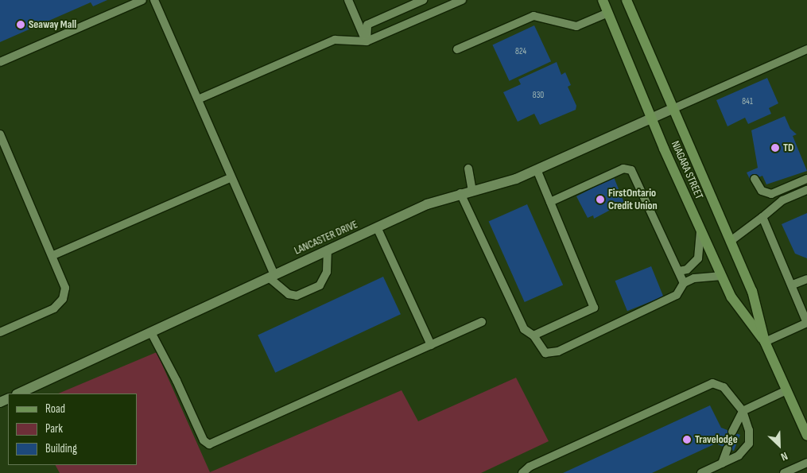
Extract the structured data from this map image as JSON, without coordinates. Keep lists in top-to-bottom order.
{
  "streets": {
    "main road": ["NIAGARA STREET"],
    "street": ["LANCASTER DRIVE"]
  },
  "crossings": [
    ["NIAGARA STREET", "LANCASTER DRIVE"]
  ],
  "places": [
    "Seaway Mall",
    "TD",
    "FirstOntario Credit Union",
    "Travelodge"
  ],
  "house_numbers": ["824", "830", "841"],
  "legend": ["Road", "Park", "Building"],
  "north": "bottom right"
}
